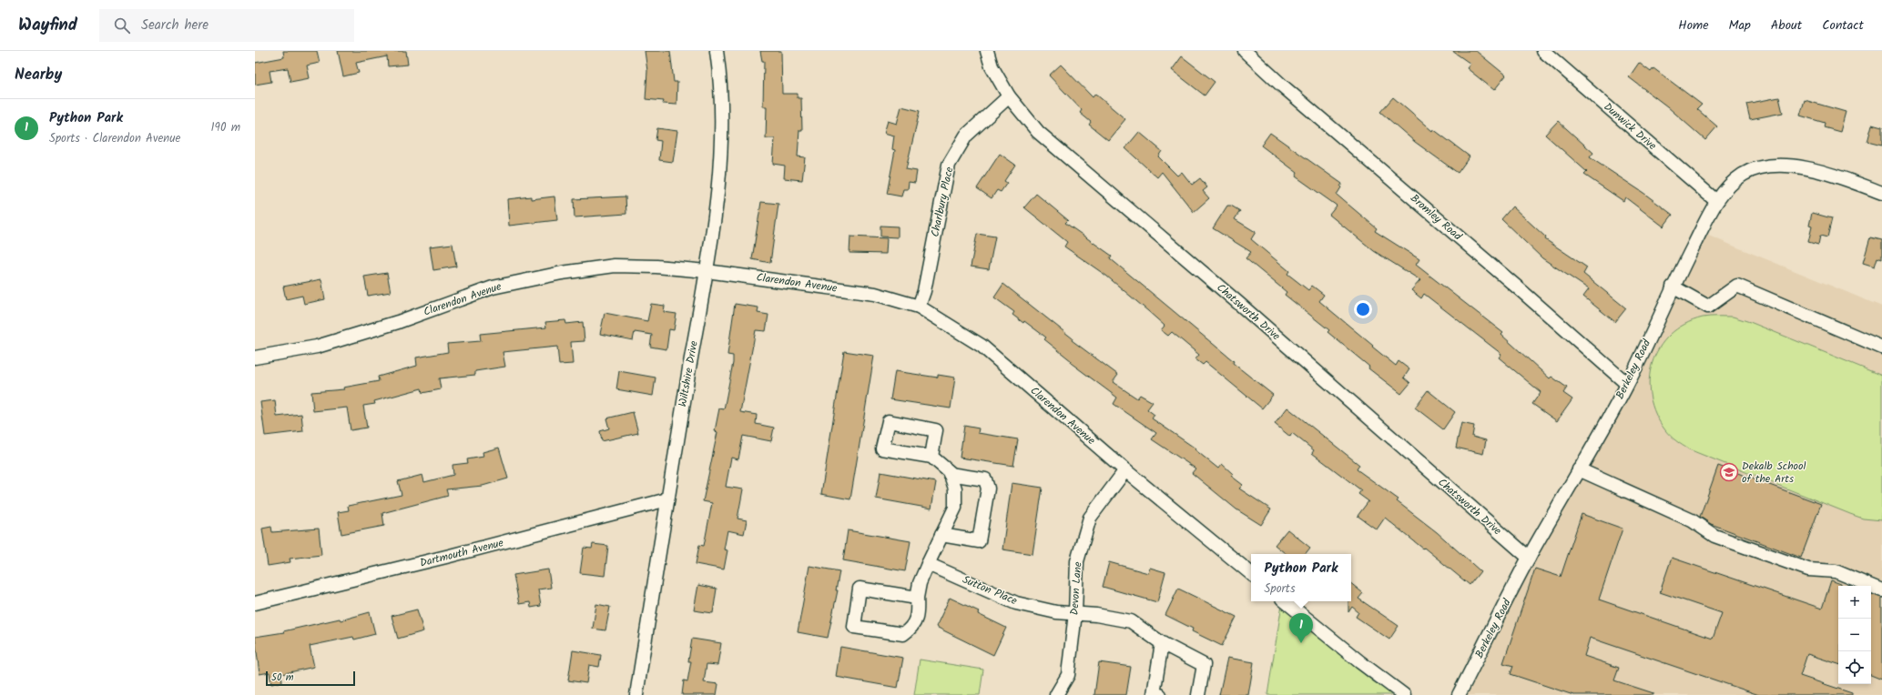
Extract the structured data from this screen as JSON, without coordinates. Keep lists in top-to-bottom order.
{
  "streets": {
    "street": [
      "Dunwick Drive",
      "Charlbury Place",
      "Bromley Road",
      "Clarendon Avenue",
      "Chatsworth Drive",
      "Berkeley Road",
      "Wiltshire Drive",
      "Dartmouth Avenue",
      "Devon Lane",
      "Sutton Place"
    ]
  },
  "crossings": [
    ["Dunwick Drive", "Berkeley Road"],
    ["Charlbury Place", "Clarendon Avenue"],
    ["Charlbury Place", "Chatsworth Drive"],
    ["Bromley Road", "Berkeley Road"],
    ["Clarendon Avenue", "Wiltshire Drive"],
    ["Clarendon Avenue", "Devon Lane"],
    ["Chatsworth Drive", "Berkeley Road"],
    ["Wiltshire Drive", "Dartmouth Avenue"],
    ["Devon Lane", "Sutton Place"]
  ],
  "places": {
    "school or university": ["Dekalb School of the Arts"]
  },
  "scale_bar": "50 m",
  "page": {
    "header": "Wayfind",
    "search": "Search here",
    "nav": [
      "Home",
      "Map",
      "About",
      "Contact"
    ],
    "heading": "Nearby",
    "list": [
      {
        "mark": "1",
        "name": "Python Park",
        "note": "Sports · Clarendon Avenue",
        "value": "190 m"
      }
    ],
    "popup": ["Python Park", "Sports"],
    "map_buttons": ["+", "−"],
    "pins": "1",
    "scale": "50 m"
  }
}
